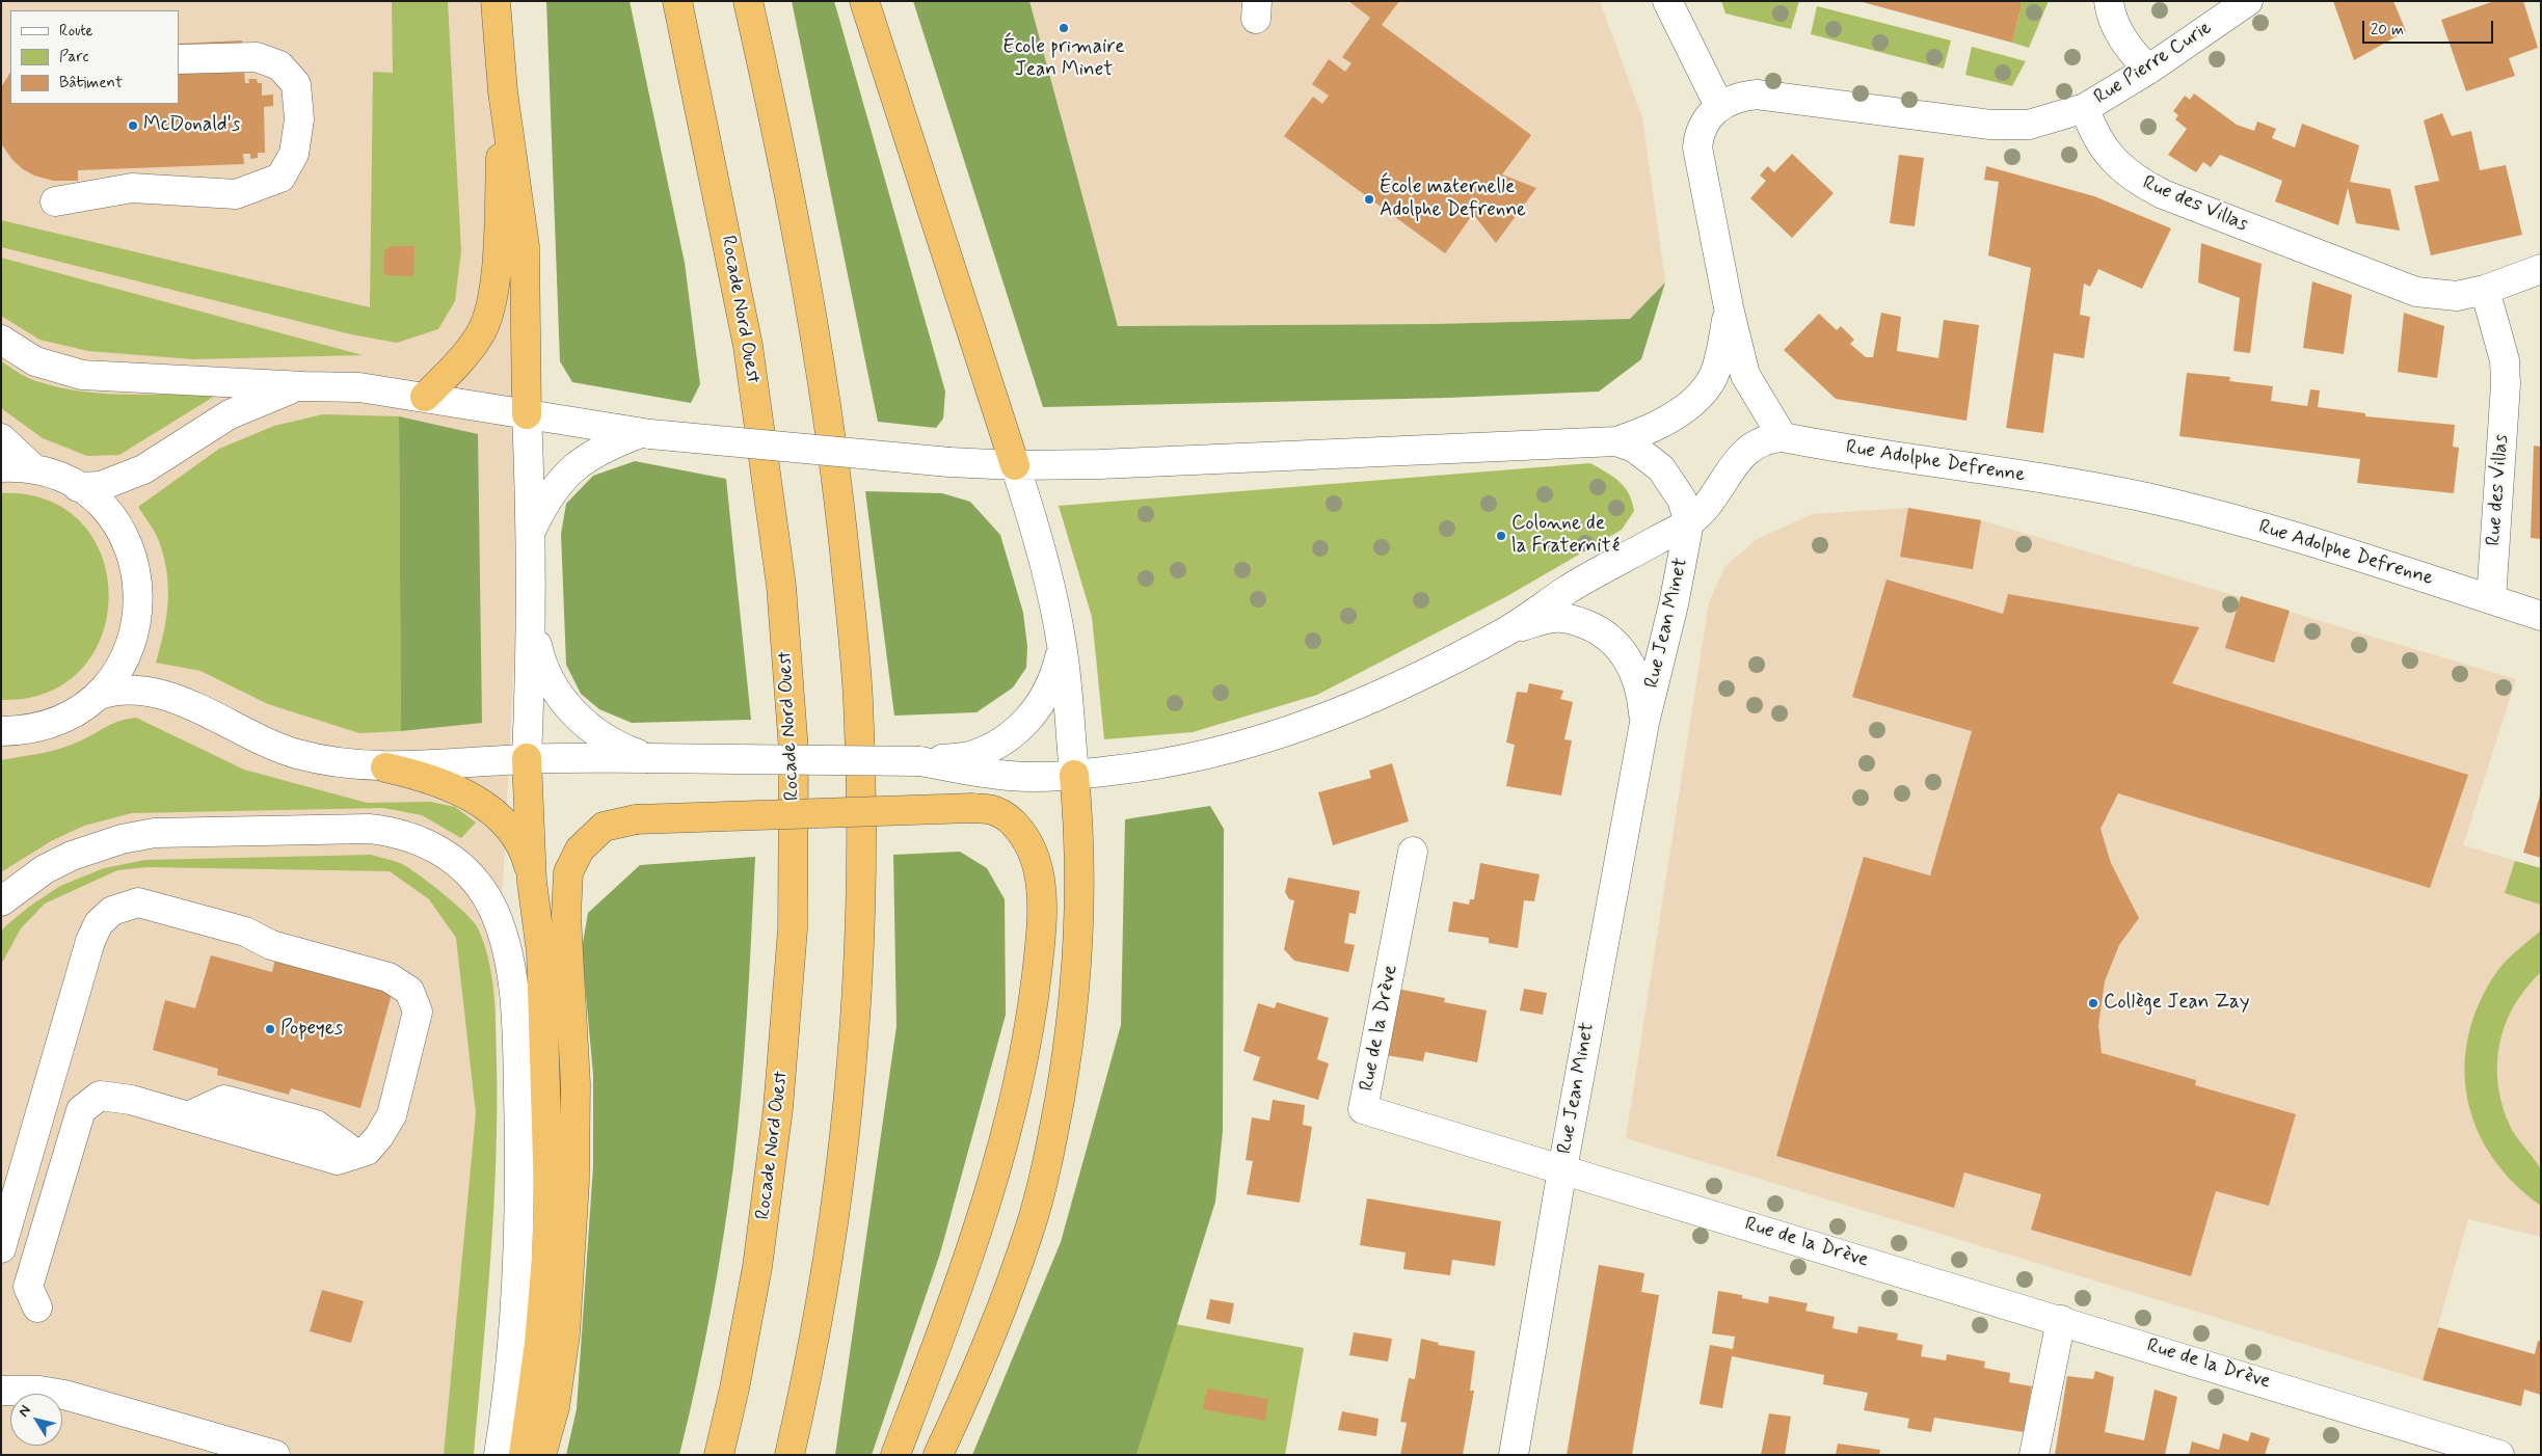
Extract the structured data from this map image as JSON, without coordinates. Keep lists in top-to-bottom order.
{
  "streets": {
    "highway": ["Rocade Nord Ouest"],
    "street": [
      "Rue Pierre Curie",
      "Rue des Villas",
      "Rue Adolphe Defrenne",
      "Rue Jean Minet",
      "Rue de la Drève"
    ]
  },
  "crossings": [
    ["Rue Pierre Curie", "Rue des Villas"],
    ["Rue des Villas", "Rue Adolphe Defrenne"],
    ["Rue Jean Minet", "Rue de la Drève"]
  ],
  "places": [
    "École primaire Jean Minet",
    "McDonald's",
    "École maternelle Adolphe Defrenne",
    "Colonne de la Fraternité",
    "Collège Jean Zay",
    "Popeyes"
  ],
  "legend": ["Route", "Parc", "Bâtiment"],
  "scale_bar": "20 m",
  "north": "top left"
}
